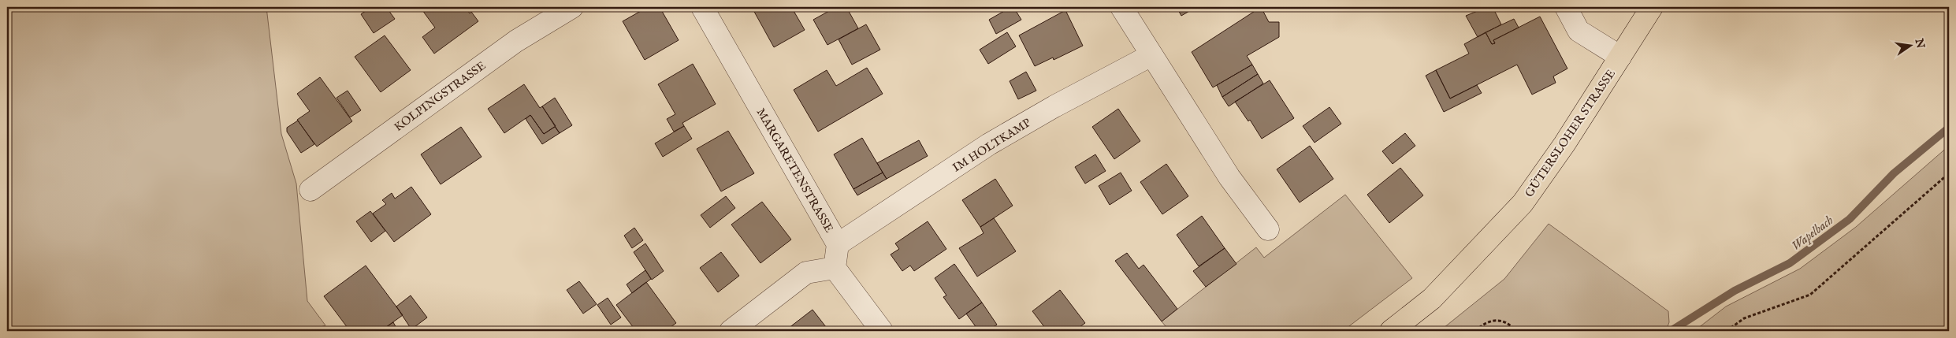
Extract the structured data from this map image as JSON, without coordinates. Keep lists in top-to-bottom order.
{
  "streets": {
    "main road": ["GÜTERSLOHER STRASSE"],
    "street": ["KOLPINGSTRASSE", "IM HOLTKAMP", "MARGARETENSTRASSE"]
  },
  "crossings": [
    ["IM HOLTKAMP", "MARGARETENSTRASSE"]
  ],
  "water": ["Wapelbach"],
  "north": "right"
}
